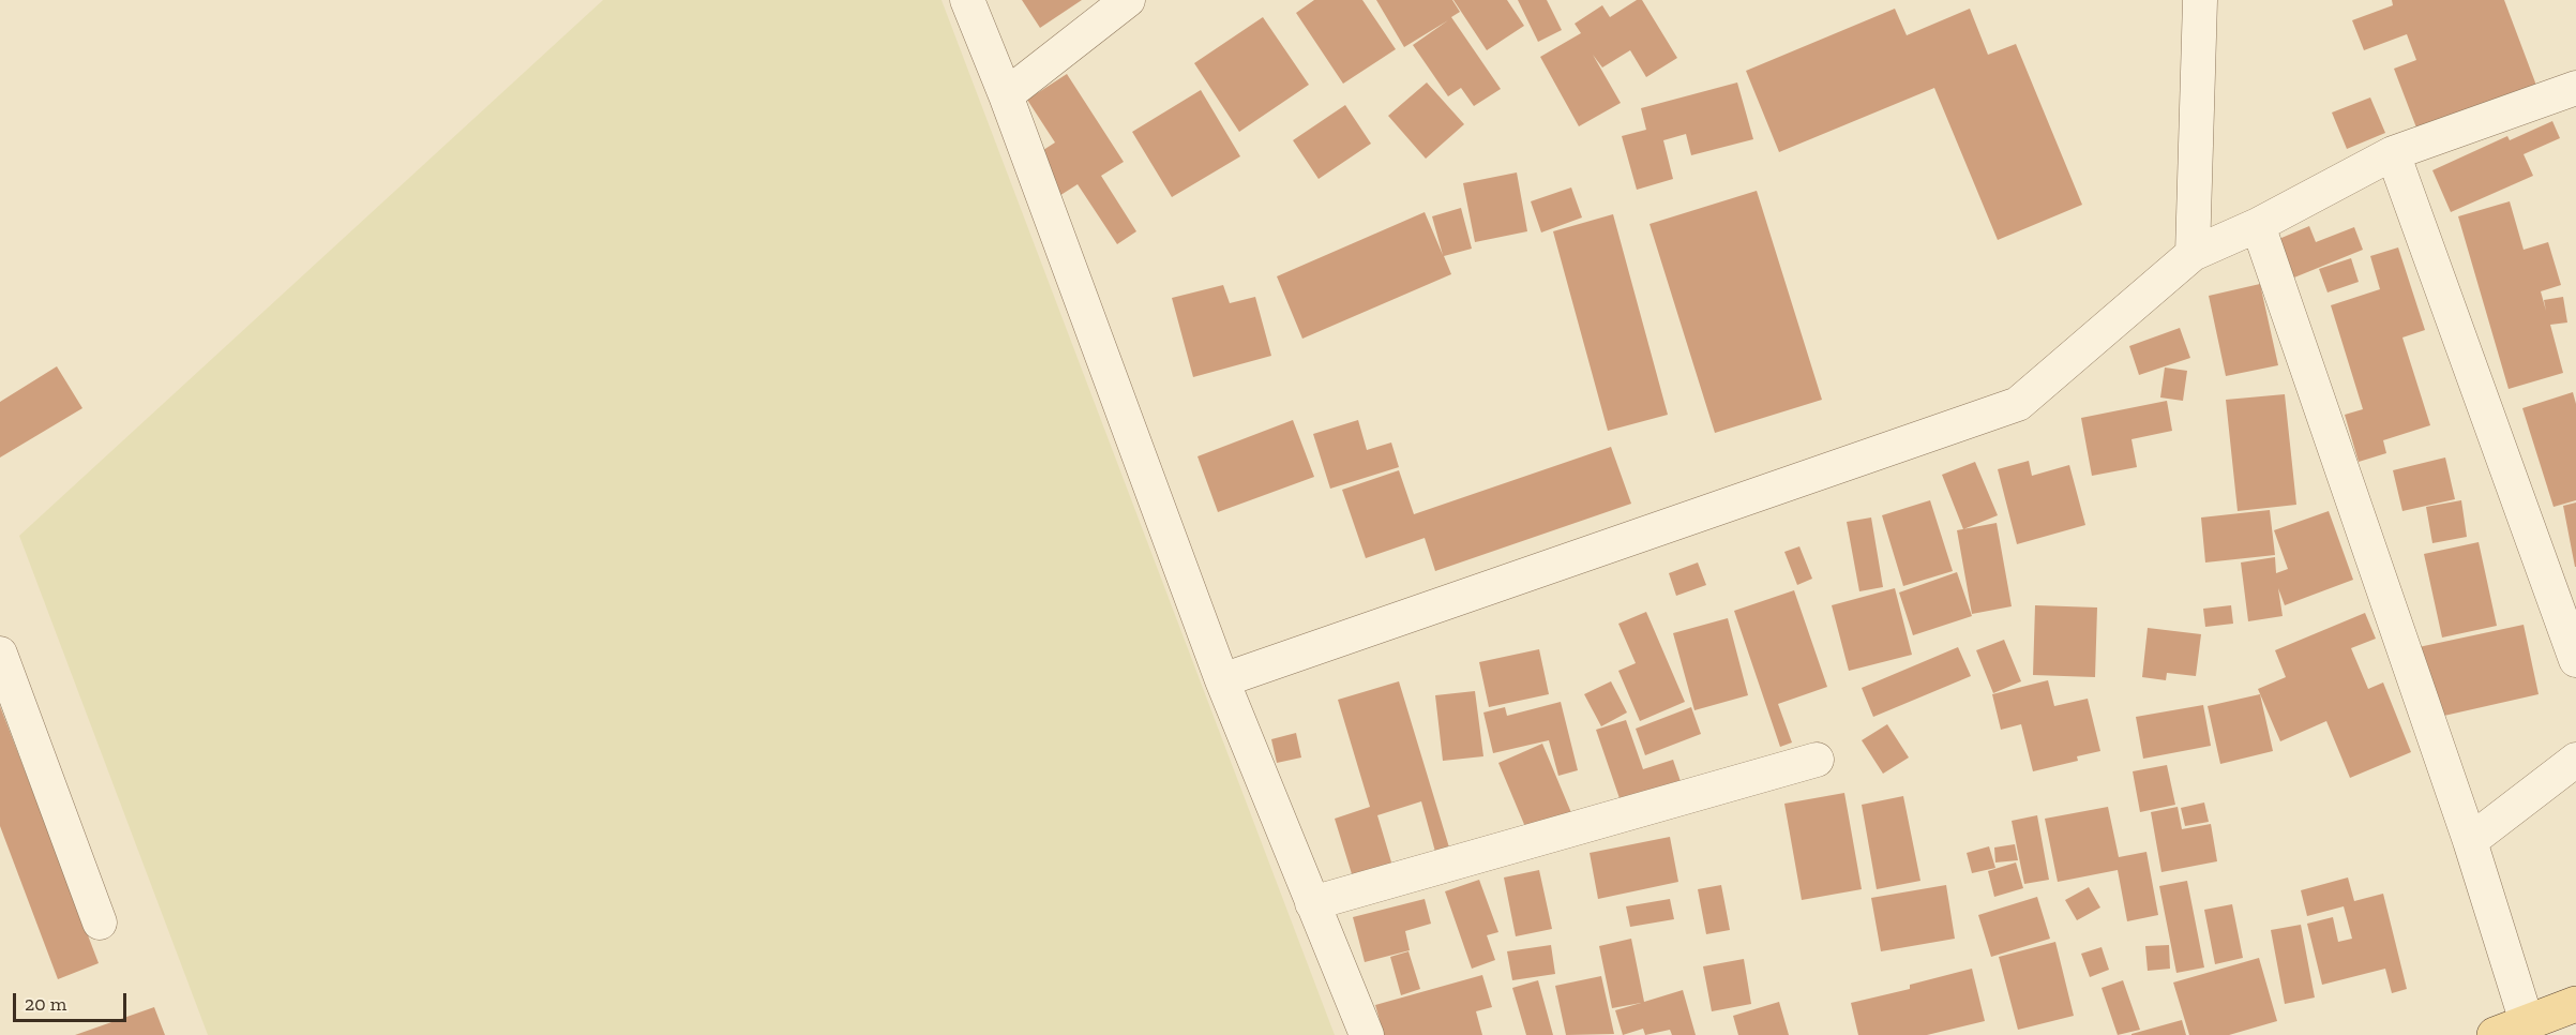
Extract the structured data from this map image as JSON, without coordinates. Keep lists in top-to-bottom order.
{
  "scale_bar": "20 m"
}
